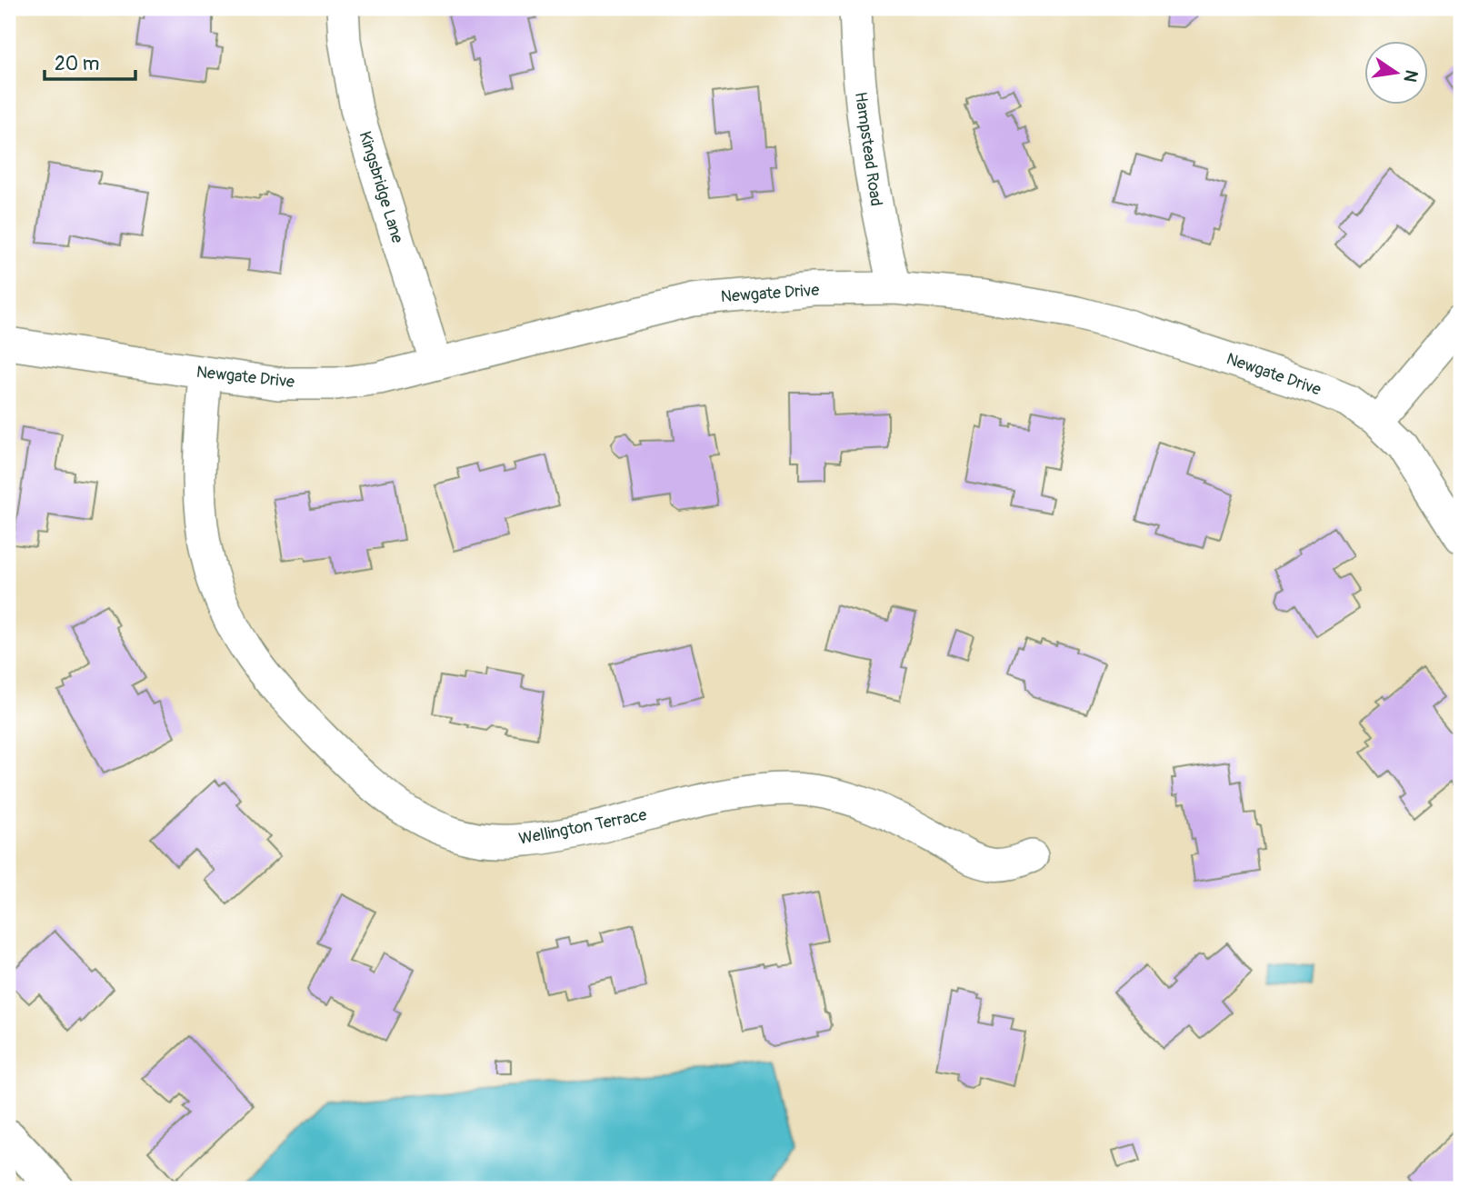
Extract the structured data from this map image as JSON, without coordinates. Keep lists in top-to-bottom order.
{
  "streets": {
    "street": [
      "Hampstead Road",
      "Kingsbridge Lane",
      "Newgate Drive",
      "Wellington Terrace"
    ]
  },
  "crossings": [
    ["Hampstead Road", "Newgate Drive"],
    ["Kingsbridge Lane", "Newgate Drive"],
    ["Newgate Drive", "Wellington Terrace"]
  ],
  "scale_bar": "20 m",
  "north": "right"
}
